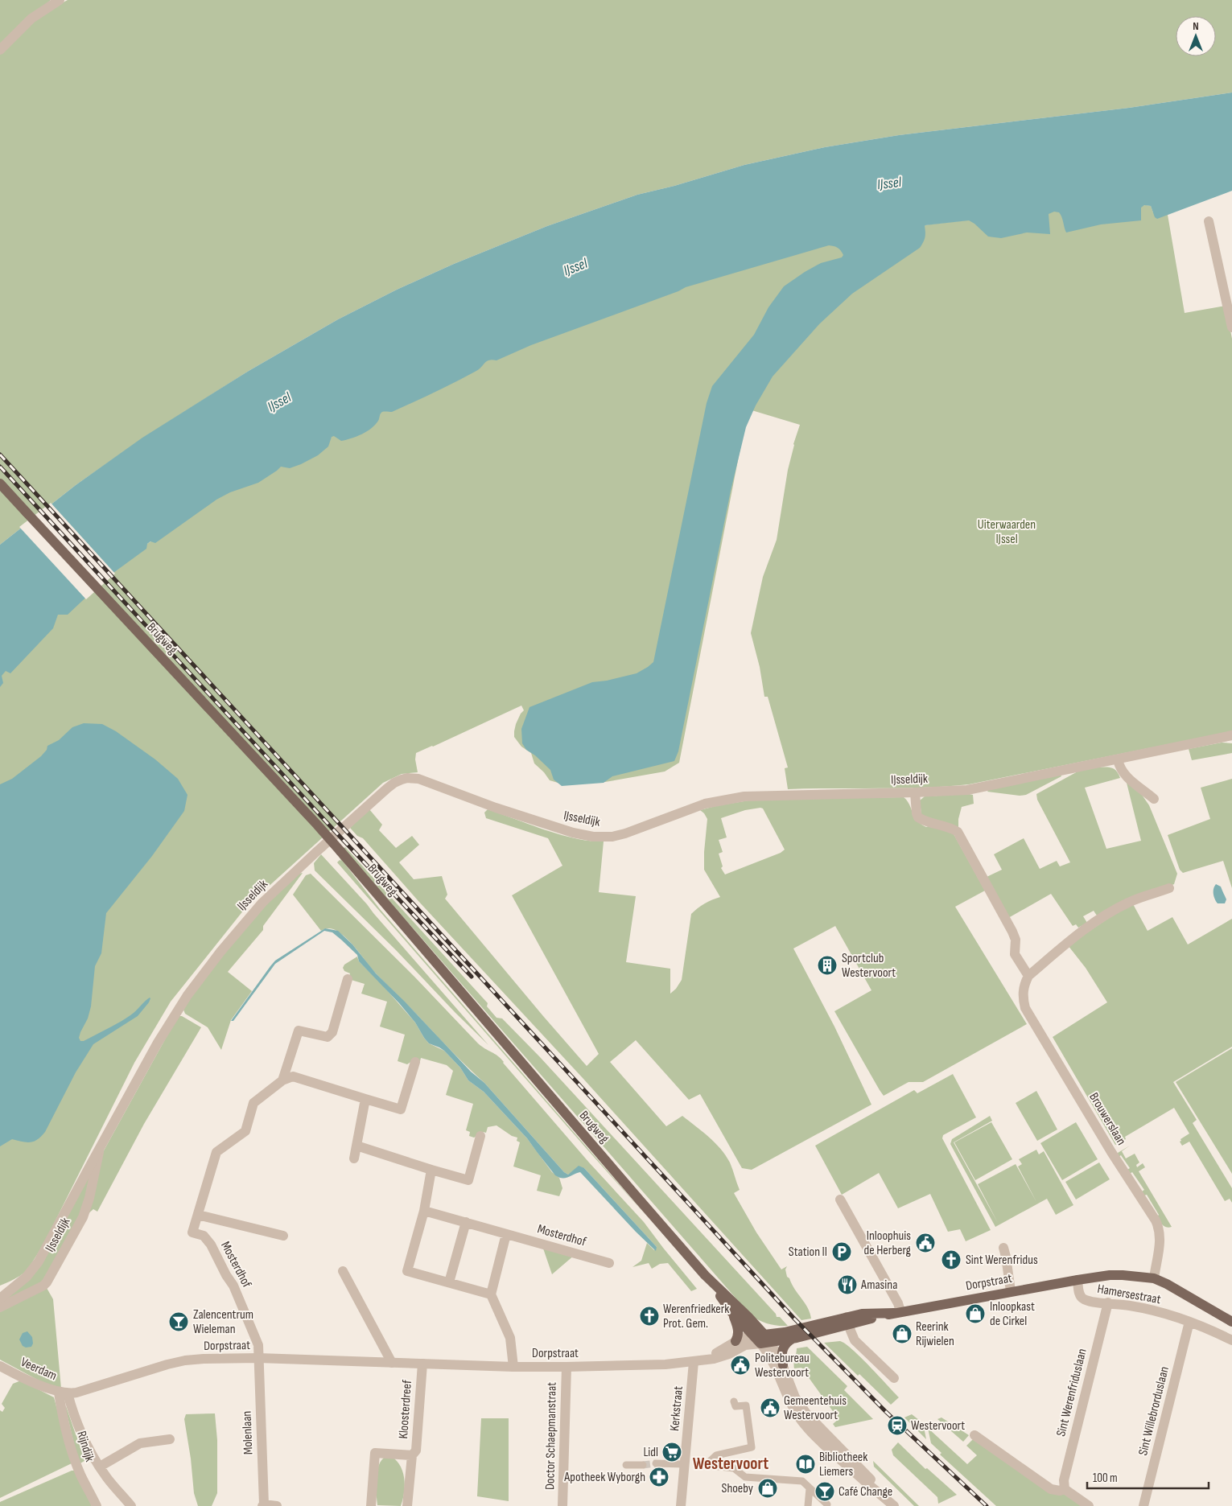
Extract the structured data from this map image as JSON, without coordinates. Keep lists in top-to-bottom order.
{
  "streets": {
    "main road": ["Brugweg", "Dorpstraat", "Hamersestraat"],
    "street": [
      "IJsseldijk",
      "Brouwerslaan",
      "Mosterdhof",
      "Veerdam",
      "Sint Werenfriduslaan",
      "Kerkstraat",
      "Kloosterdreef",
      "Sint Willebrorduslaan",
      "Molenlaan",
      "Doctor Schaepmanstraat",
      "Rijndijk"
    ]
  },
  "crossings": [
    ["Brugweg", "Dorpstraat"],
    ["Brouwerslaan", "Dorpstraat"],
    ["Brouwerslaan", "Hamersestraat"],
    ["Mosterdhof", "Dorpstraat"],
    ["Mosterdhof", "Molenlaan"],
    ["Dorpstraat", "Hamersestraat"],
    ["Dorpstraat", "Veerdam"],
    ["Dorpstraat", "Kerkstraat"],
    ["Dorpstraat", "Kloosterdreef"],
    ["Dorpstraat", "Molenlaan"],
    ["Dorpstraat", "Doctor Schaepmanstraat"],
    ["Dorpstraat", "Rijndijk"],
    ["Hamersestraat", "Sint Werenfriduslaan"],
    ["Hamersestraat", "Sint Willebrorduslaan"],
    ["Veerdam", "Rijndijk"]
  ],
  "districts": ["Westervoort"],
  "water": ["IJssel"],
  "parks": ["Uiterwaarden IJssel"],
  "places": {
    "building": ["Sportclub Westervoort"],
    "public building": ["Inloophuis de Herberg", "Politebureau Westervoort", "Gemeentehuis Westervoort"],
    "parking": ["Station II"],
    "church": ["Sint Werenfridus", "Werenfriedkerk Prot. Gem."],
    "restaurant": ["Amasina"],
    "shop": ["Inloopkast de Cirkel", "Reerink Rijwielen", "Shoeby"],
    "bar": ["Zalencentrum Wieleman", "Café Change"],
    "station": ["Westervoort"],
    "supermarket": ["Lidl"],
    "library": ["Bibliotheek Liemers"],
    "pharmacy": ["Apotheek Wyborgh"]
  },
  "scale_bar": "100 m",
  "north": "top"
}
